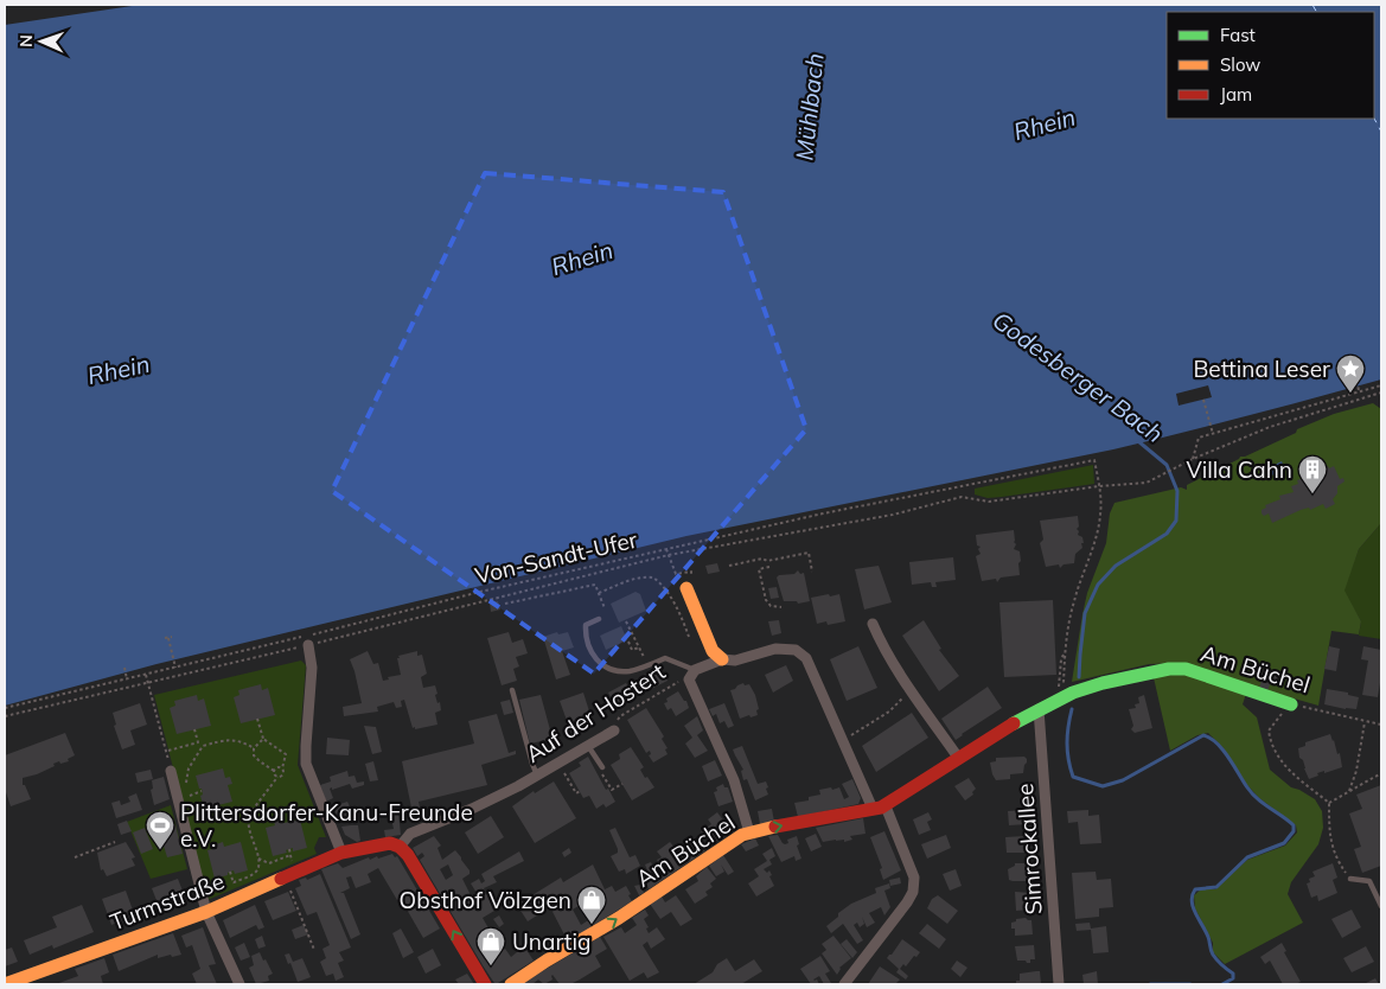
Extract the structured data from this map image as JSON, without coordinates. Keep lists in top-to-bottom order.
{
  "streets": {
    "street": [
      "Am Büchel",
      "Auf der Hostert",
      "Simrockallee",
      "Turmstraße"
    ],
    "path": ["Von-Sandt-Ufer"]
  },
  "crossings": [
    ["Am Büchel", "Simrockallee"],
    ["Auf der Hostert", "Turmstraße"]
  ],
  "one_way": ["Am Büchel"],
  "water": ["Mühlbach", "Rhein", "Godesberger Bach"],
  "places": {
    "place": ["Bettina Leser"],
    "building": ["Villa Cahn"],
    "sports": ["Plittersdorfer-Kanu-Freunde e.V."],
    "shop": ["Obsthof Völzgen", "Unartig"]
  },
  "legend": ["Fast", "Slow", "Jam"],
  "north": "left"
}
